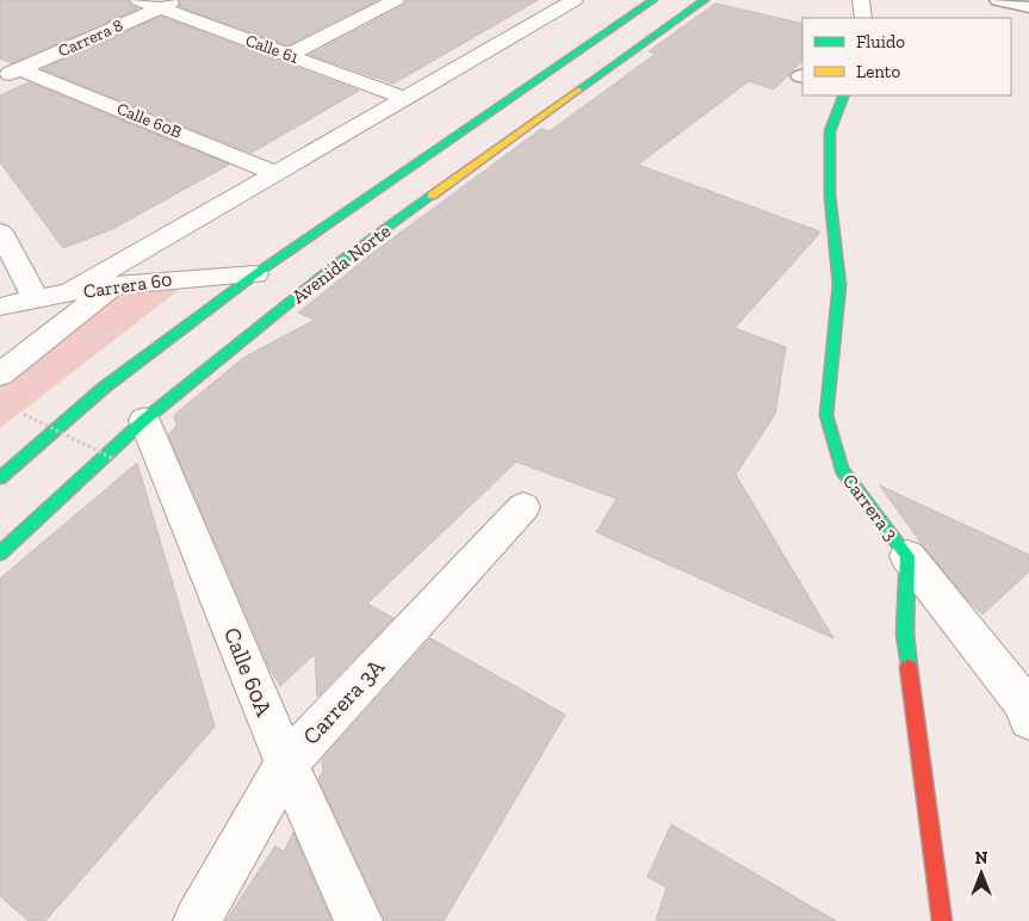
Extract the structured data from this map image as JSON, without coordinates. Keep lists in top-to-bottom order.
{
  "streets": {
    "main road": ["Avenida Norte", "Carrera 3"],
    "street": [
      "Carrera 8",
      "Calle 61",
      "Calle 60B",
      "Carrera 60",
      "Calle 60A",
      "Carrera 3A"
    ]
  },
  "crossings": [
    ["Carrera 8", "Calle 61"],
    ["Carrera 8", "Calle 60B"],
    ["Avenida Norte", "Carrera 60"],
    ["Avenida Norte", "Calle 60A"],
    ["Calle 60A", "Carrera 3A"]
  ],
  "legend": ["Fluido", "Lento"],
  "north": "top"
}
